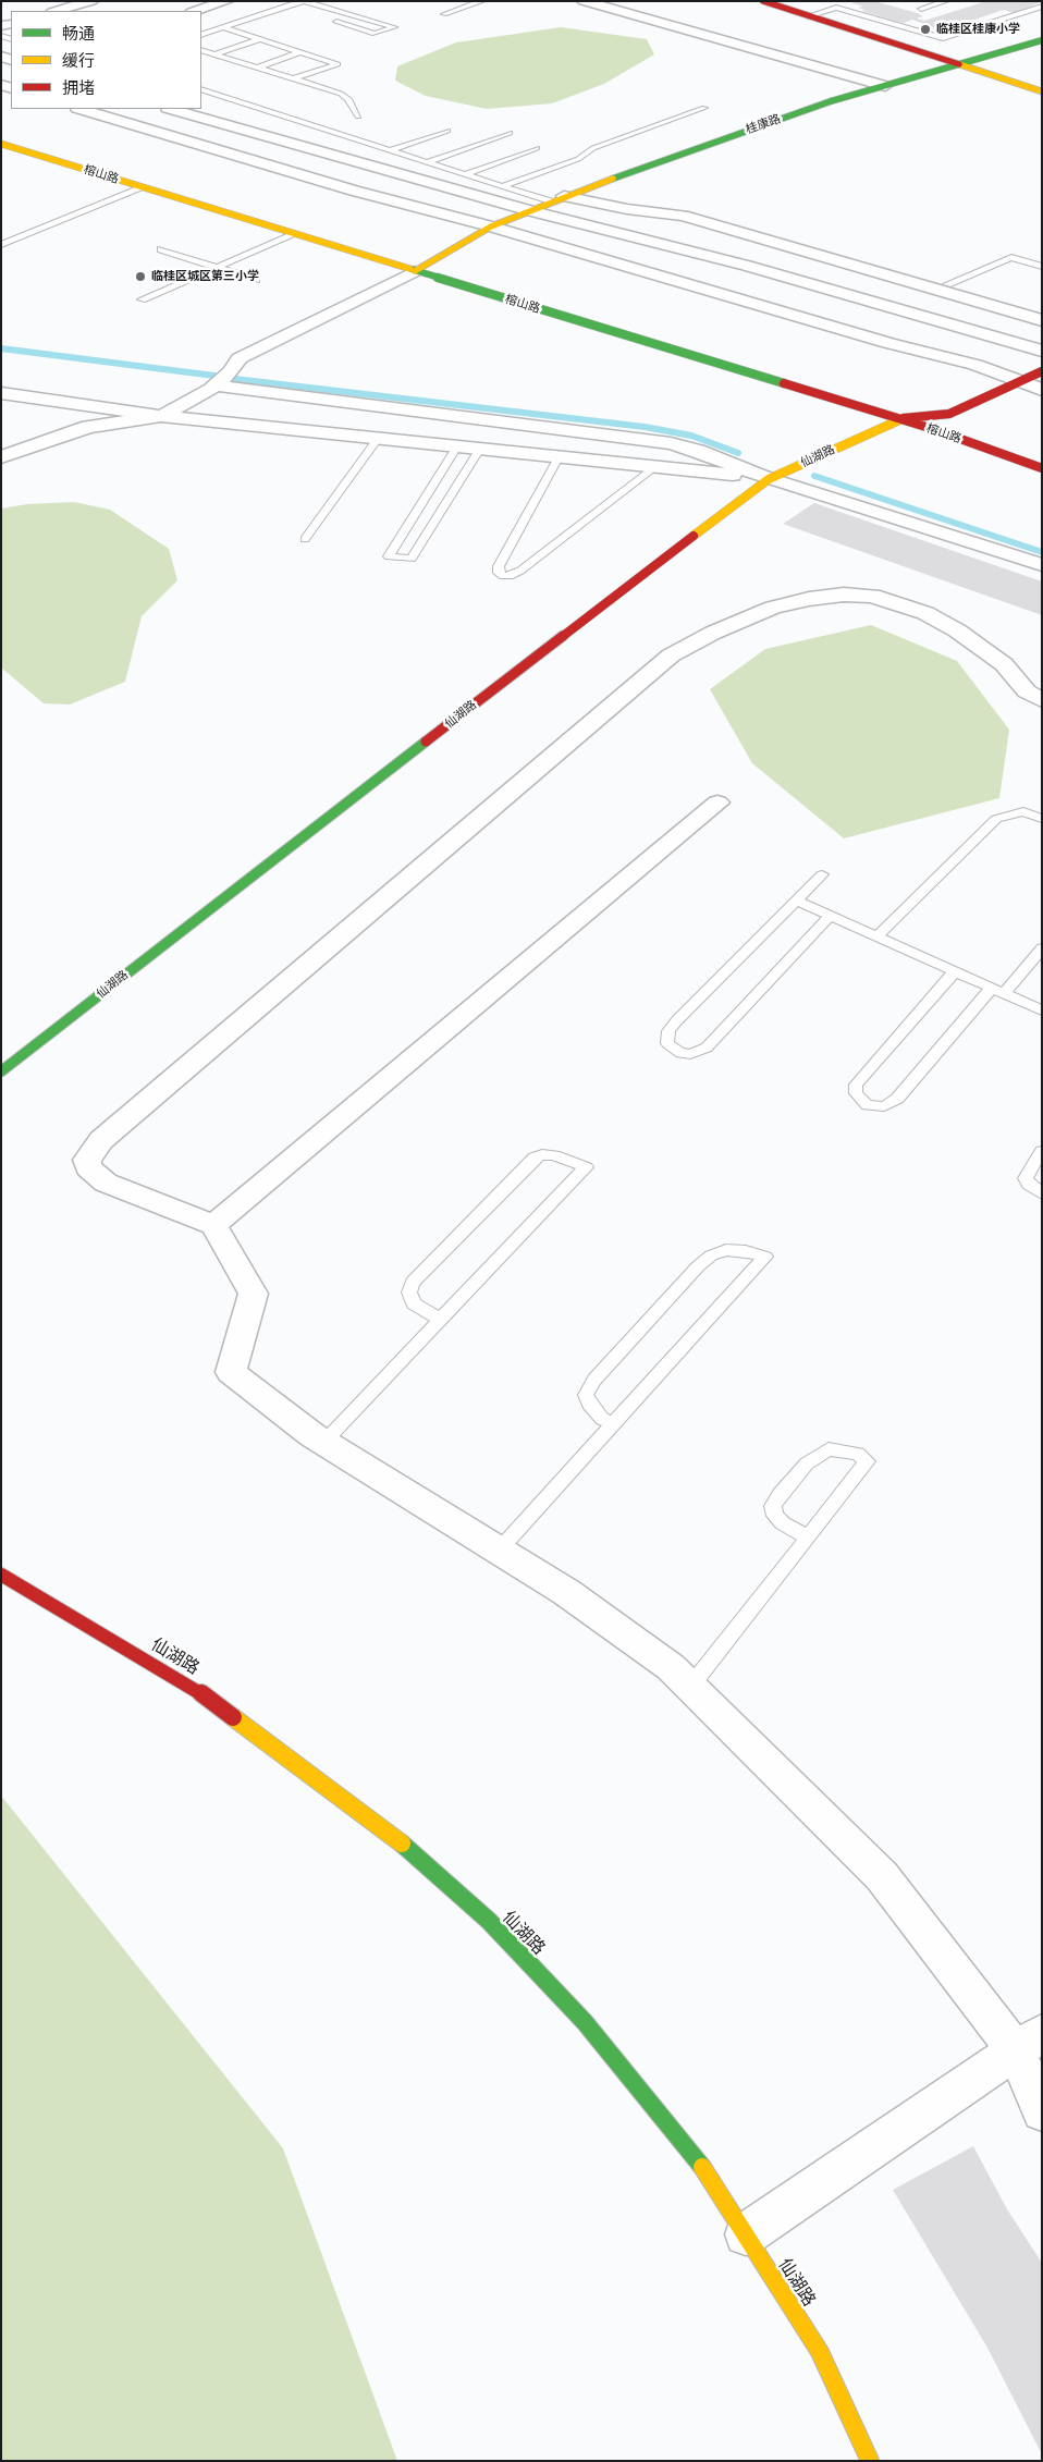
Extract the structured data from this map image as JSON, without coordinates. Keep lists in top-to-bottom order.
{
  "streets": {
    "street": ["桂康路", "榕山路", "仙湖路"]
  },
  "crossings": [
    ["桂康路", "榕山路"],
    ["榕山路", "仙湖路"]
  ],
  "places": ["临桂区桂康小学", "临桂区城区第三小学"],
  "legend": ["畅通", "缓行", "拥堵"]
}
